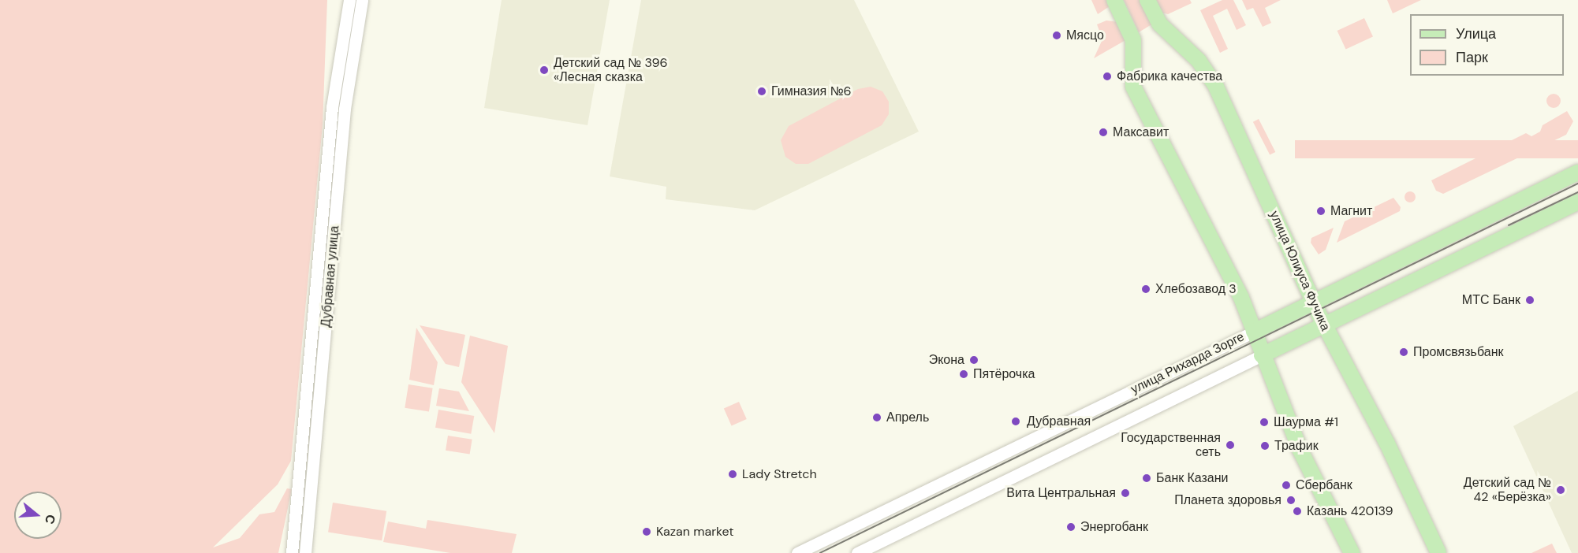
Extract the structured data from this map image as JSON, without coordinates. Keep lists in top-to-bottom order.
{
  "streets": {
    "main road": ["улица Юлиуса Фучика", "улица Рихарда Зорге"],
    "street": ["Дубравная улица"]
  },
  "crossings": [
    ["улица Юлиуса Фучика", "улица Рихарда Зорге"]
  ],
  "places": [
    "Мясцо",
    "Детский сад № 396 «Лесная сказка",
    "Фабрика качества",
    "Гимназия №6",
    "Максавит",
    "Магнит",
    "Хлебозавод 3",
    "МТС Банк",
    "Промсвязьбанк",
    "Экона",
    "Пятёрочка",
    "Апрель",
    "Дубравная",
    "Шаурма #1",
    "Государственная сеть",
    "Трафик",
    "Lady Stretch",
    "Банк Казани",
    "Сбербанк",
    "Детский сад № 42 «Берёзка»",
    "Вита Центральная",
    "Планета здоровья",
    "Казань 420139",
    "Энергобанк",
    "Kazan market"
  ],
  "legend": ["Улица", "Парк"],
  "north": "right"
}
